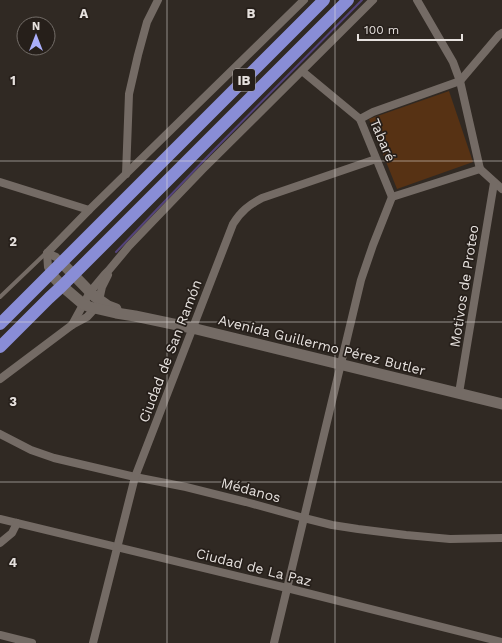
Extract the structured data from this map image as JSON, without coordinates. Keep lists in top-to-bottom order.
{
  "streets": {
    "highway": ["IB"],
    "street": [
      "Tabaré",
      "Motivos de Proteo",
      "Avenida Guillermo Pérez Butler",
      "Ciudad de San Ramón",
      "Médanos",
      "Ciudad de La Paz"
    ]
  },
  "crossings": [
    ["IB", "Avenida Guillermo Pérez Butler"],
    ["Tabaré", "Ciudad de San Ramón"],
    ["Motivos de Proteo", "Avenida Guillermo Pérez Butler"],
    ["Avenida Guillermo Pérez Butler", "Ciudad de San Ramón"],
    ["Ciudad de San Ramón", "Médanos"],
    ["Ciudad de San Ramón", "Ciudad de La Paz"]
  ],
  "scale_bar": "100 m",
  "north": "top",
  "grid": {
    "columns": ["A", "B"],
    "rows": [
      "1",
      "2",
      "3",
      "4"
    ]
  }
}
